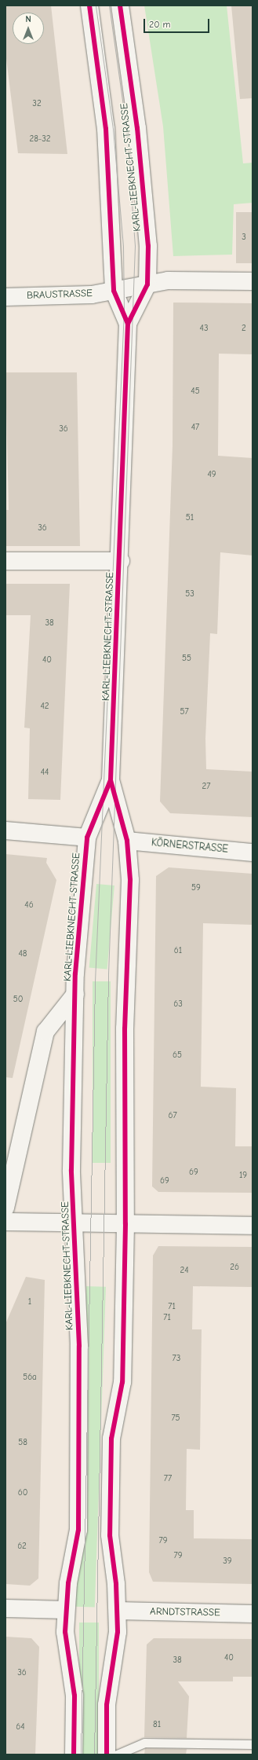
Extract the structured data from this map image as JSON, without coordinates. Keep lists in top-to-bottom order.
{
  "streets": {
    "main road": [
      "KARL-LIEBKNECHT-STRASSE",
      "BRAUSTRASSE",
      "KÖRNERSTRASSE",
      "ARNDTSTRASSE"
    ]
  },
  "crossings": [
    ["KARL-LIEBKNECHT-STRASSE", "BRAUSTRASSE"],
    ["KARL-LIEBKNECHT-STRASSE", "KÖRNERSTRASSE"],
    ["KARL-LIEBKNECHT-STRASSE", "ARNDTSTRASSE"]
  ],
  "house_numbers": [
    "32",
    "28-32",
    "3",
    "43",
    "2",
    "45",
    "47",
    "36",
    "49",
    "51",
    "36",
    "53",
    "38",
    "55",
    "40",
    "42",
    "57",
    "44",
    "27",
    "59",
    "46",
    "61",
    "48",
    "50",
    "63",
    "65",
    "67",
    "69",
    "19",
    "69",
    "26",
    "24",
    "1",
    "71",
    "71",
    "73",
    "56a",
    "75",
    "58",
    "77",
    "60",
    "79",
    "62",
    "79",
    "39",
    "40",
    "38",
    "36",
    "81",
    "64"
  ],
  "scale_bar": "20 m",
  "north": "top"
}
